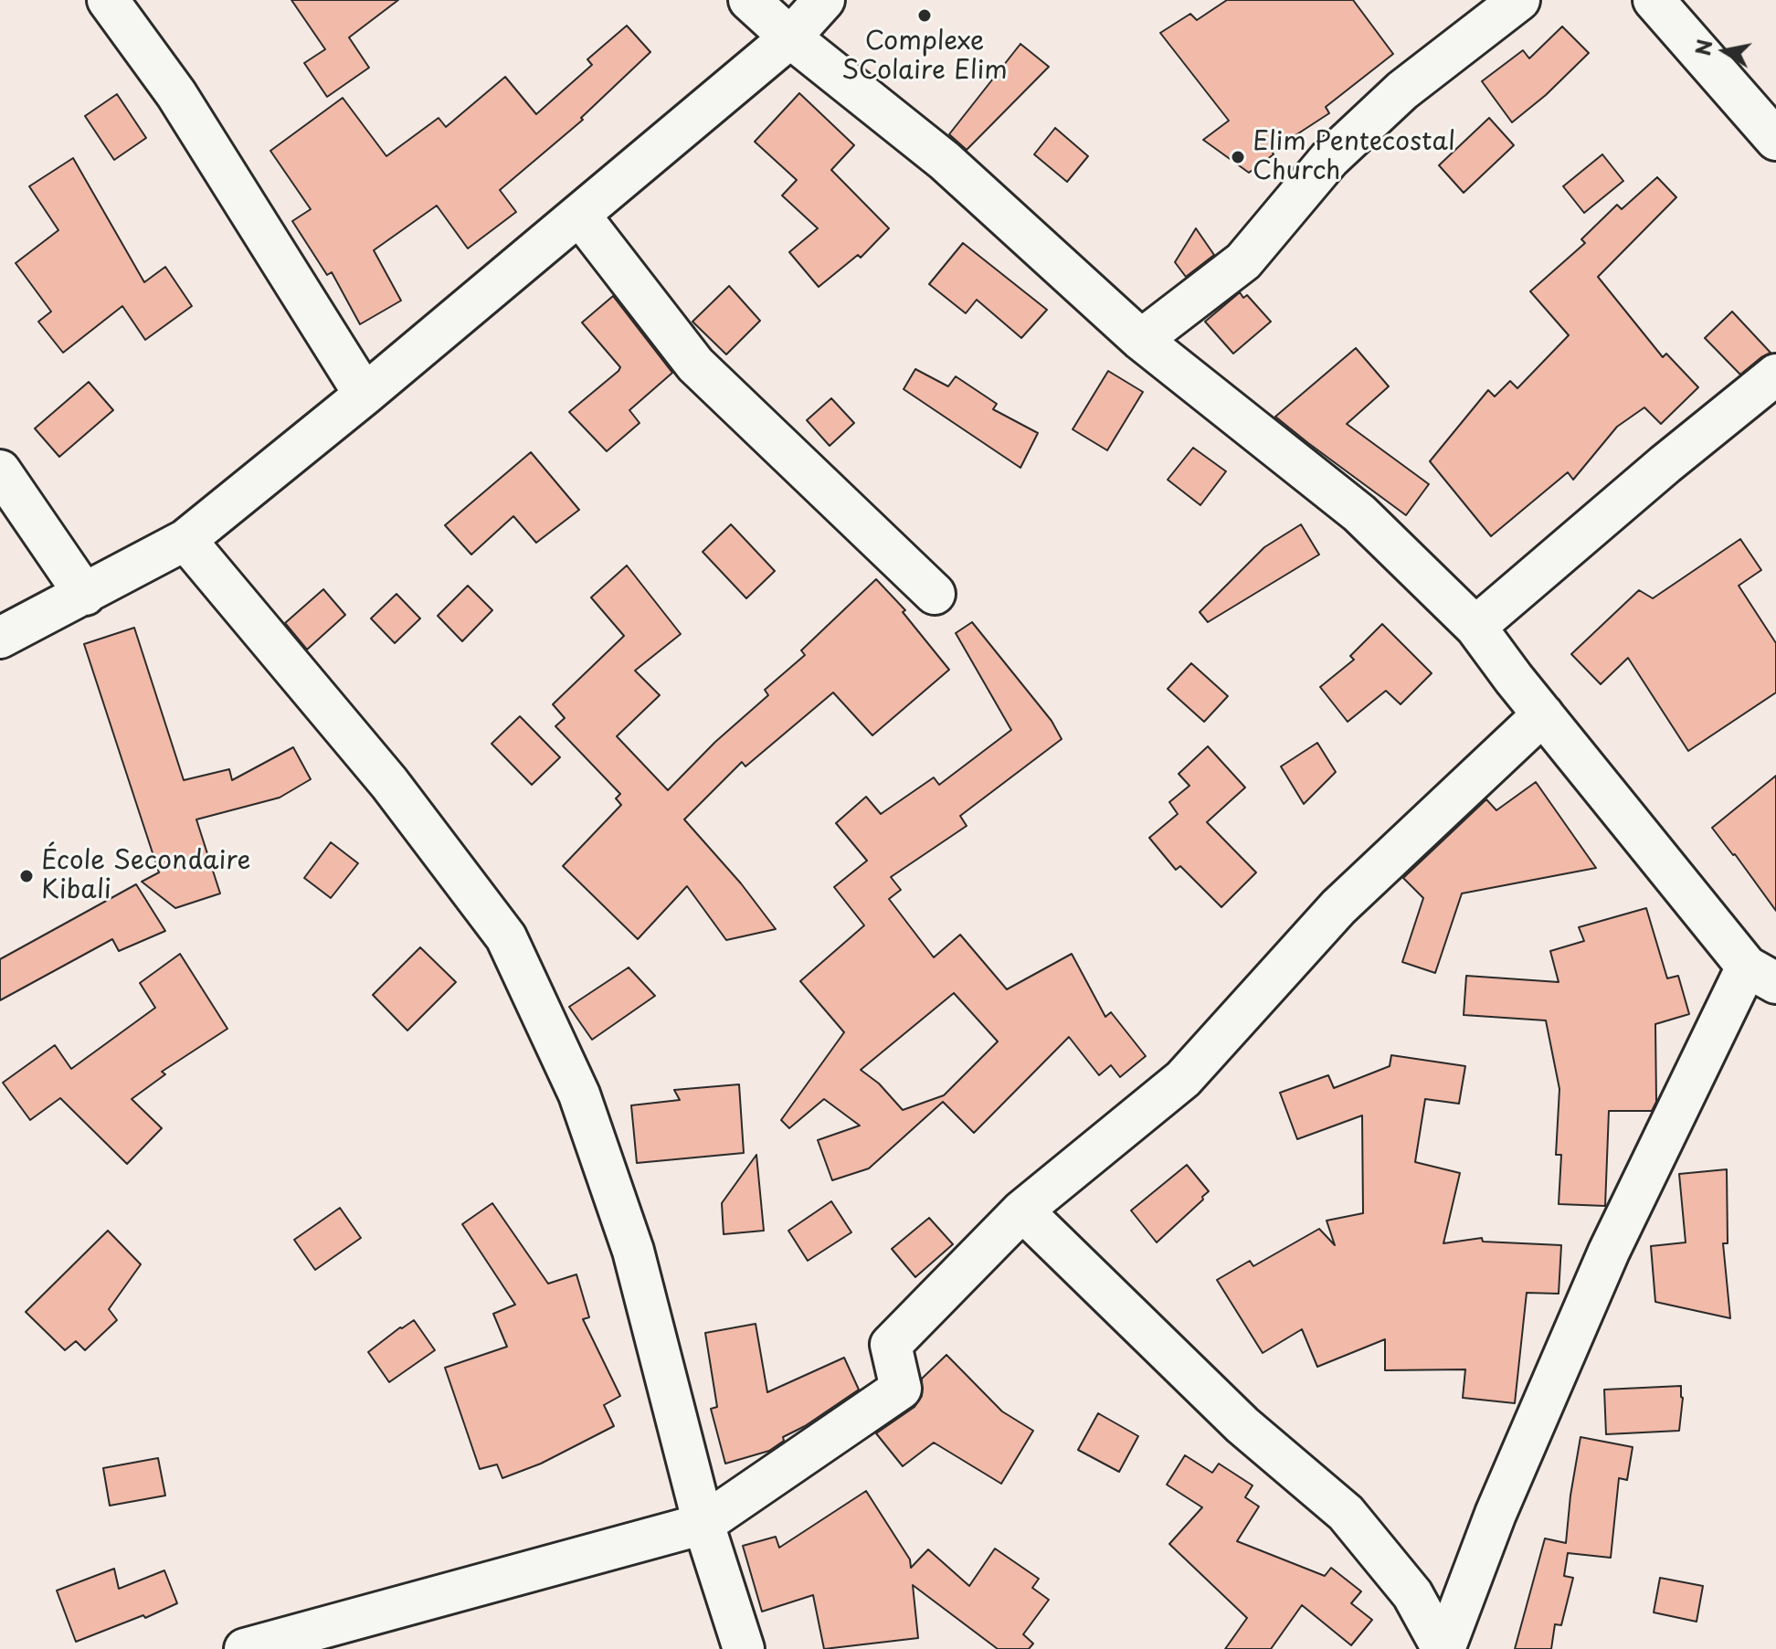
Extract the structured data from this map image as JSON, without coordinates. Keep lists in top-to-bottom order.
{
  "places": ["Complexe SColaire Elim", "Elim Pentecostal Church", "École Secondaire Kibali"],
  "north": "left"
}
